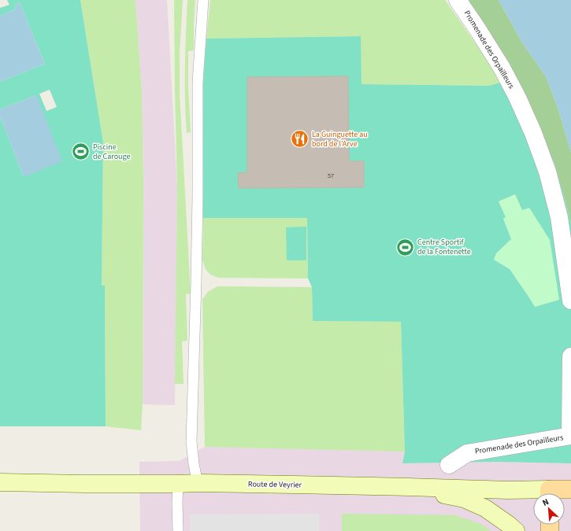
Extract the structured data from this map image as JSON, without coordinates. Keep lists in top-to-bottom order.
{
  "streets": {
    "main road": ["Route de Veyrier"],
    "street": ["Promenade des Orpailleurs"]
  },
  "places": {
    "restaurant": ["La Guinguette au bord de l'Arve"],
    "sports": ["Piscine de Carouge", "Centre Sportif de la Fontenette"]
  },
  "house_numbers": ["57"],
  "north": "top left"
}
